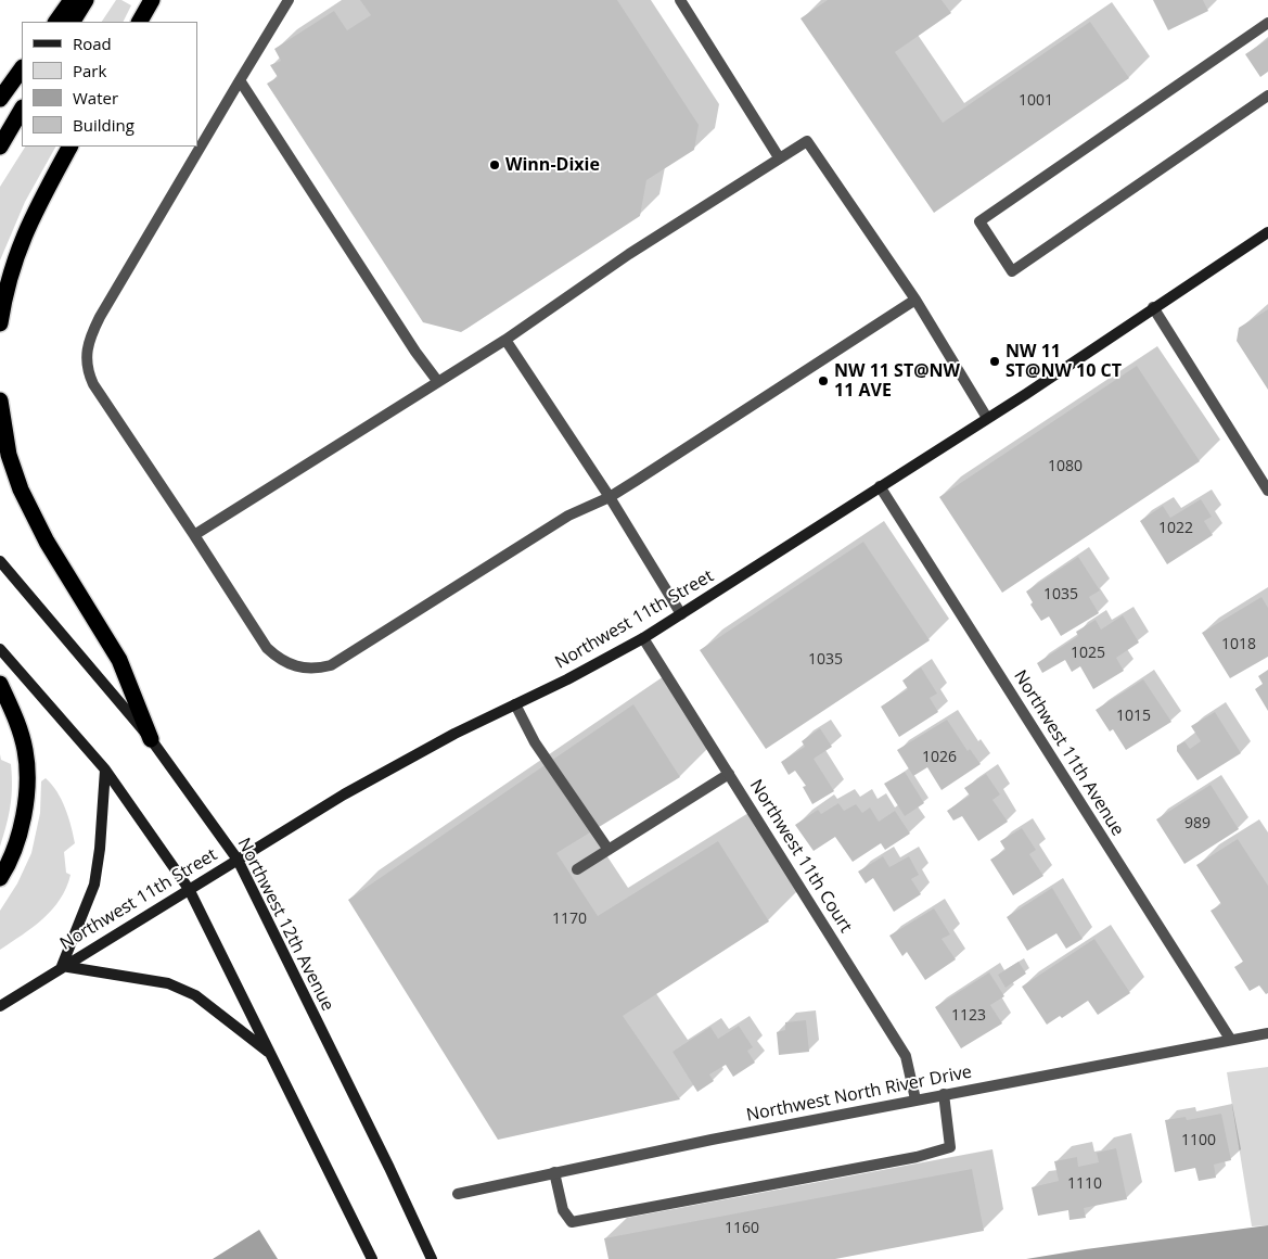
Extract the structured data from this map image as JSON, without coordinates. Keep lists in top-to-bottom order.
{
  "streets": {
    "main road": ["Northwest 11th Street", "Northwest 12th Avenue"],
    "street": ["Northwest 11th Avenue", "Northwest 11th Court", "Northwest North River Drive"]
  },
  "crossings": [
    ["Northwest 11th Street", "Northwest 11th Avenue"],
    ["Northwest 11th Street", "Northwest 11th Court"],
    ["Northwest 11th Street", "Northwest 12th Avenue"],
    ["Northwest 11th Avenue", "Northwest North River Drive"],
    ["Northwest 11th Court", "Northwest North River Drive"]
  ],
  "places": ["Winn-Dixie", "NW 11 ST@NW 10 CT", "NW 11 ST@NW 11 AVE"],
  "house_numbers": [
    "1001",
    "1080",
    "1022",
    "1035",
    "1018",
    "1025",
    "1035",
    "1015",
    "1026",
    "989",
    "1170",
    "1123",
    "1100",
    "1110",
    "1160"
  ],
  "legend": [
    "Road",
    "Park",
    "Water",
    "Building"
  ]
}
